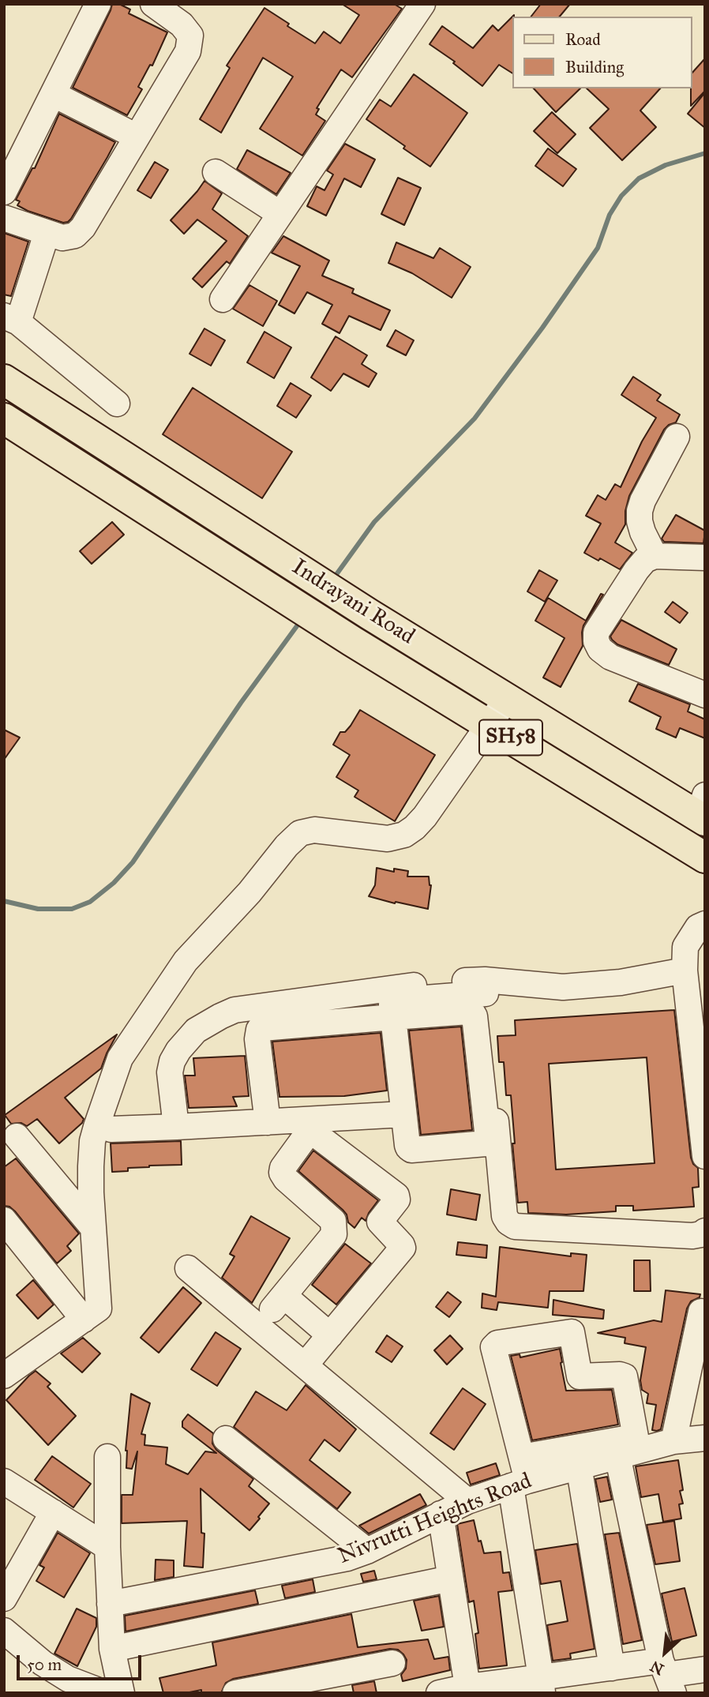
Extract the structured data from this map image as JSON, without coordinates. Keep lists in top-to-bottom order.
{
  "streets": {
    "main road": ["Indrayani Road", "SH58"],
    "street": ["Nivrutti Heights Road"]
  },
  "legend": ["Road", "Building"],
  "scale_bar": "50 m",
  "north": "bottom left"
}
